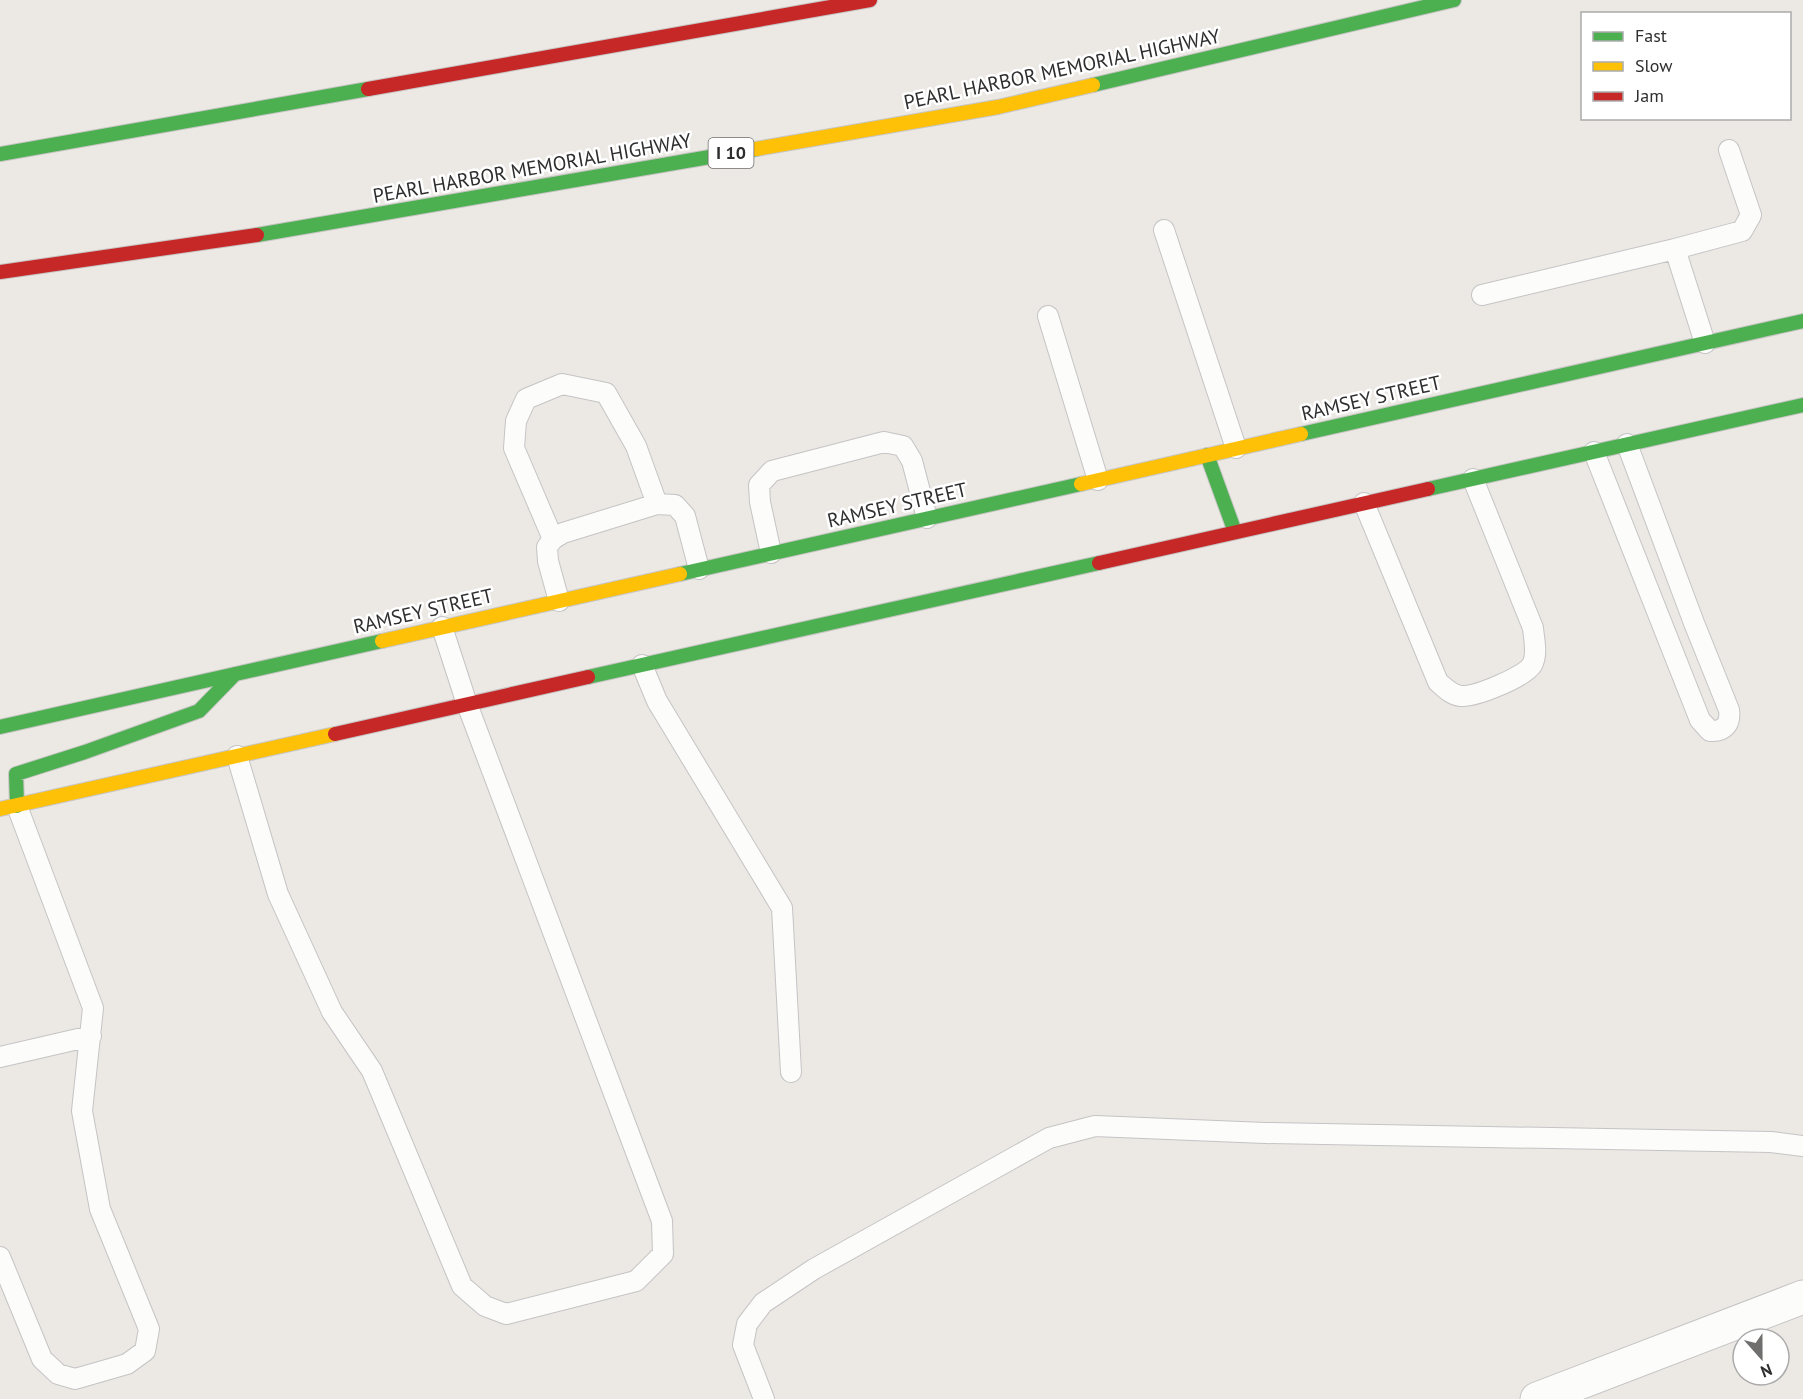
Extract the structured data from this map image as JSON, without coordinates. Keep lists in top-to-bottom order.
{
  "streets": {
    "main road": ["PEARL HARBOR MEMORIAL HIGHWAY", "I 10", "RAMSEY STREET"]
  },
  "legend": ["Fast", "Slow", "Jam"],
  "north": "bottom"
}
